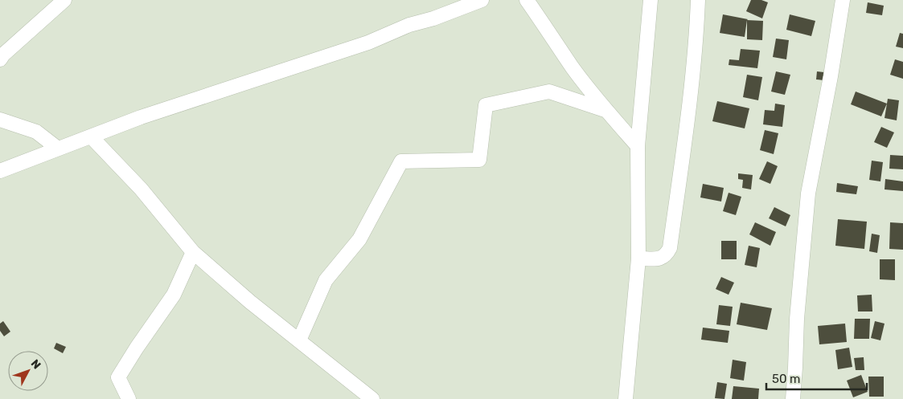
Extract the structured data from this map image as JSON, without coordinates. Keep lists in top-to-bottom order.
{
  "scale_bar": "50 m",
  "north": "top right"
}
